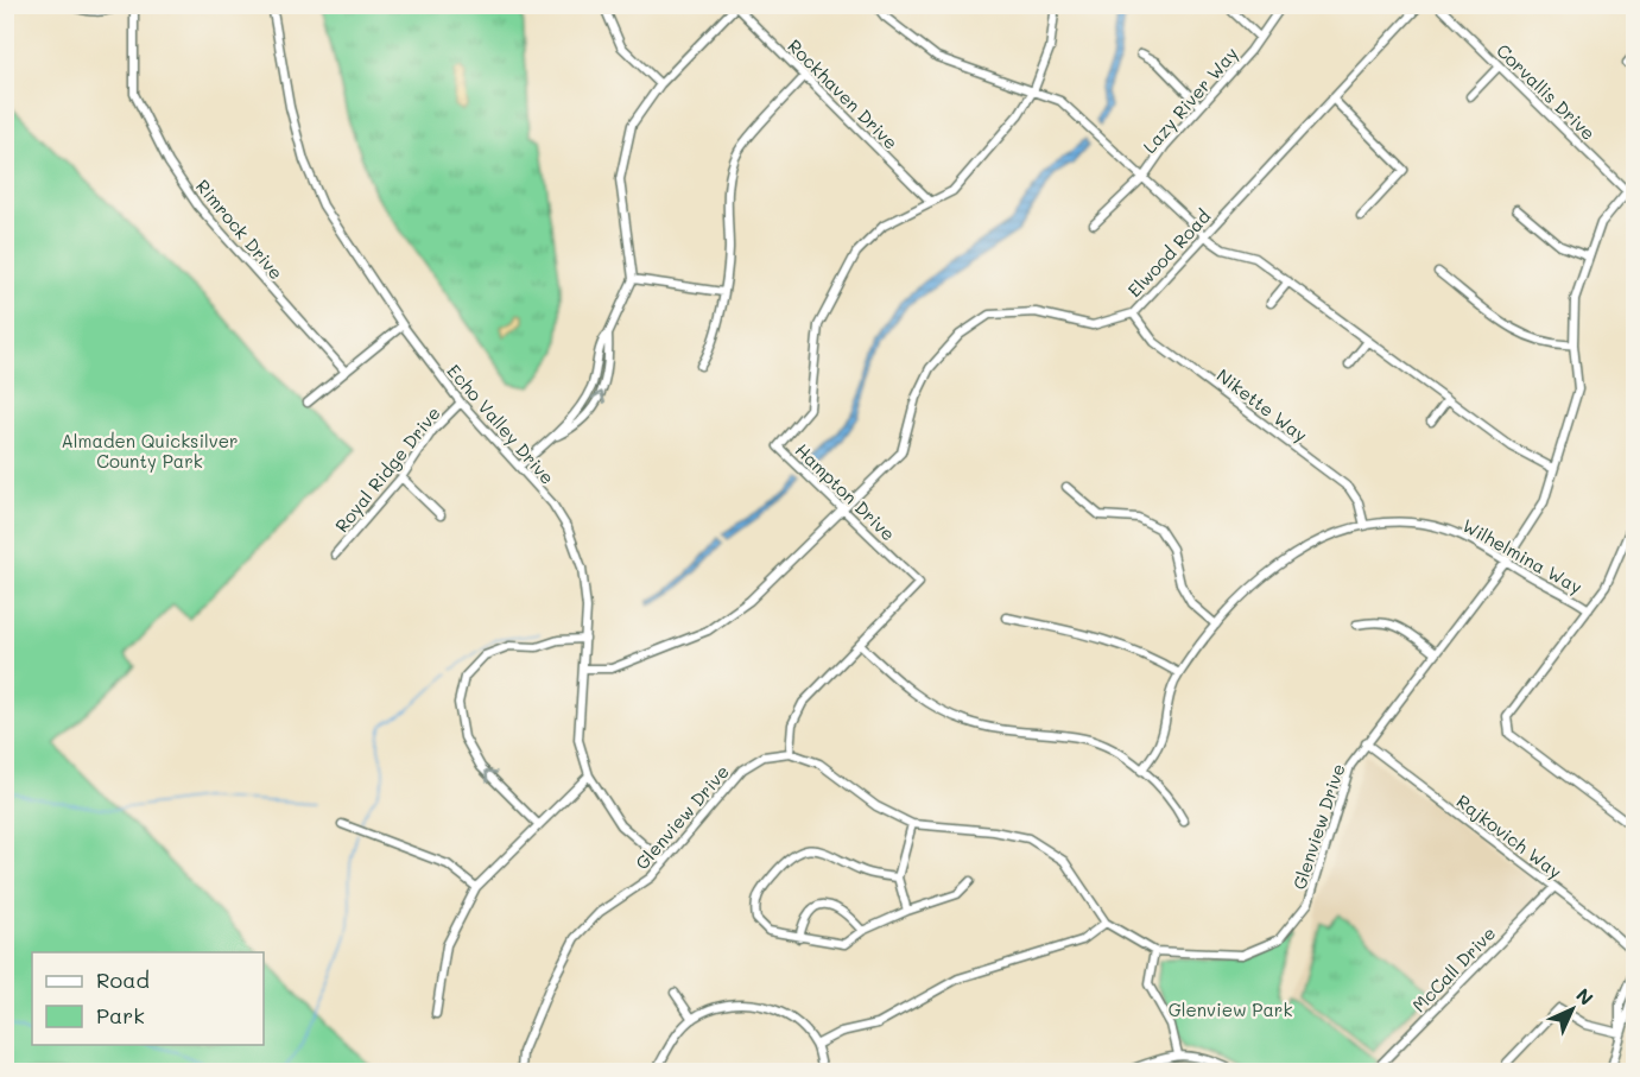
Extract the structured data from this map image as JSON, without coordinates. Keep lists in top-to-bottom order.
{
  "streets": {
    "street": [
      "Corvallis Drive",
      "Rockhaven Drive",
      "Lazy River Way",
      "Rimrock Drive",
      "Elwood Road",
      "Nikette Way",
      "Echo Valley Drive",
      "Royal Ridge Drive",
      "Hampton Drive",
      "Wilhelmina Way",
      "Glenview Drive",
      "Rajkovich Way",
      "McCall Drive"
    ]
  },
  "crossings": [
    ["Corvallis Drive", "Glenview Drive"],
    ["Rockhaven Drive", "Hampton Drive"],
    ["Elwood Road", "Nikette Way"],
    ["Elwood Road", "Echo Valley Drive"],
    ["Elwood Road", "Hampton Drive"],
    ["Nikette Way", "Wilhelmina Way"],
    ["Echo Valley Drive", "Royal Ridge Drive"],
    ["Echo Valley Drive", "Glenview Drive"],
    ["Wilhelmina Way", "Glenview Drive"],
    ["Glenview Drive", "Rajkovich Way"],
    ["Rajkovich Way", "McCall Drive"]
  ],
  "parks": ["Almaden Quicksilver County Park", "Glenview Park"],
  "legend": ["Road", "Park"],
  "north": "top right"
}
